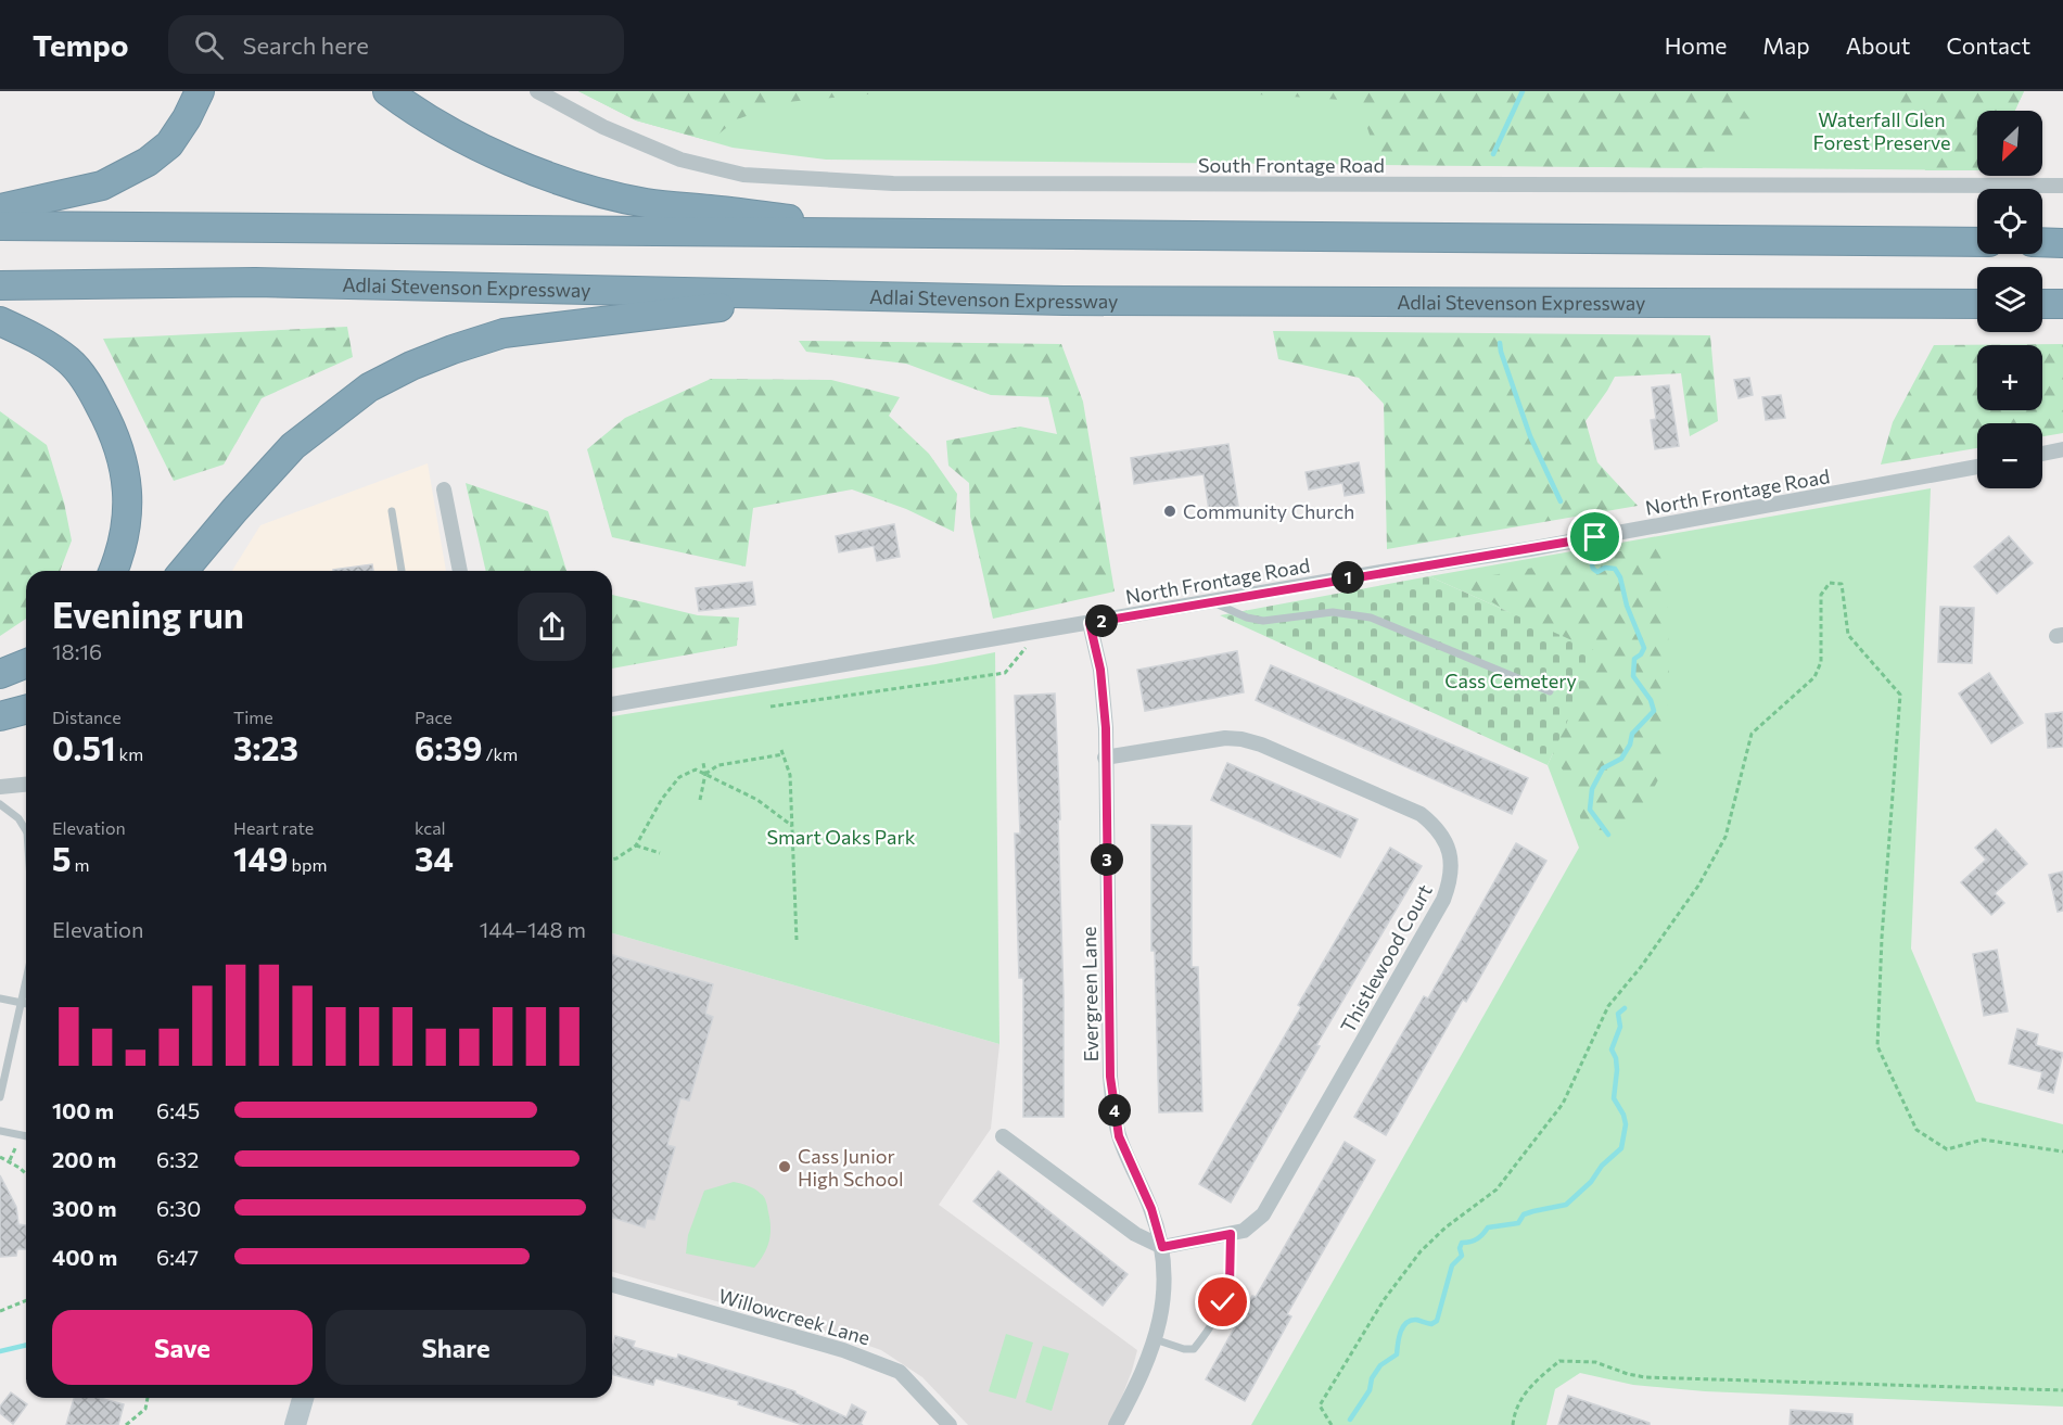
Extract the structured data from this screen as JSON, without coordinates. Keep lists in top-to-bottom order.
{
  "streets": {
    "highway": ["Adlai Stevenson Expressway"],
    "street": [
      "South Frontage Road",
      "North Frontage Road",
      "Thistlewood Court",
      "Evergreen Lane",
      "Willowcreek Lane"
    ]
  },
  "crossings": [
    ["North Frontage Road", "Evergreen Lane"],
    ["Thistlewood Court", "Evergreen Lane"]
  ],
  "parks": ["Waterfall Glen Forest Preserve", "Cass Cemetery", "Smart Oaks Park"],
  "places": ["Community Church", "Cass Junior High School"],
  "north": "bottom left",
  "page": {
    "header": "Tempo",
    "search": "Search here",
    "nav": [
      "Home",
      "Map",
      "About",
      "Contact"
    ],
    "map_buttons": ["+", "−"],
    "pins": [
      "1",
      "2",
      "3",
      "4"
    ],
    "heading": ["Evening run", "18:16"],
    "stats": [
      ["Distance", "0.51 km"],
      ["Time", "3:23"],
      ["Pace", "6:39 /km"],
      ["Elevation", "5 m"],
      ["Heart rate", "149 bpm"],
      ["kcal", "34"]
    ],
    "chart": ["Elevation", "144–148 m"],
    "list": [
      {
        "name": "100 m",
        "note": "6:45"
      },
      {
        "name": "200 m",
        "note": "6:32"
      },
      {
        "name": "300 m",
        "note": "6:30"
      },
      {
        "name": "400 m",
        "note": "6:47"
      }
    ],
    "buttons": ["Save", "Share"]
  }
}
